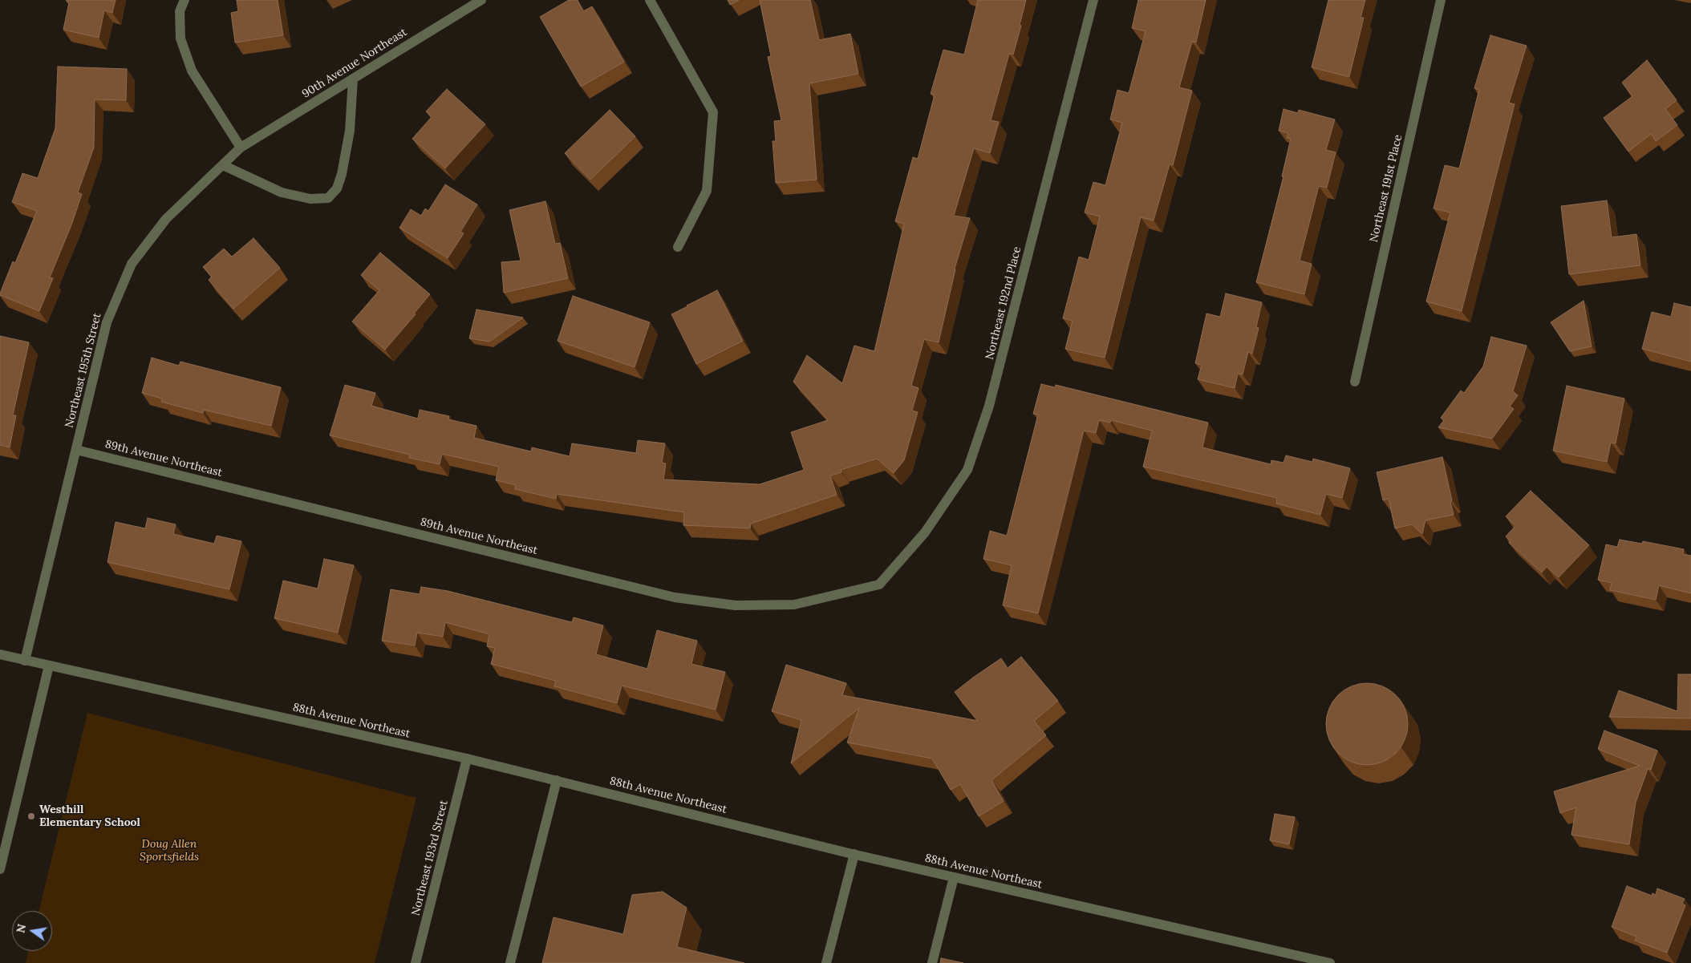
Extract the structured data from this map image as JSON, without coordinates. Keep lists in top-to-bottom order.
{
  "streets": {
    "street": [
      "90th Avenue Northeast",
      "Northeast 191st Place",
      "Northeast 192nd Place",
      "Northeast 195th Street",
      "89th Avenue Northeast",
      "88th Avenue Northeast",
      "Northeast 193rd Street"
    ]
  },
  "crossings": [
    ["90th Avenue Northeast", "Northeast 195th Street"],
    ["Northeast 192nd Place", "89th Avenue Northeast"],
    ["Northeast 195th Street", "89th Avenue Northeast"],
    ["Northeast 195th Street", "88th Avenue Northeast"],
    ["88th Avenue Northeast", "Northeast 193rd Street"]
  ],
  "parks": ["Doug Allen Sportsfields"],
  "places": ["Westhill Elementary School"],
  "north": "left"
}
